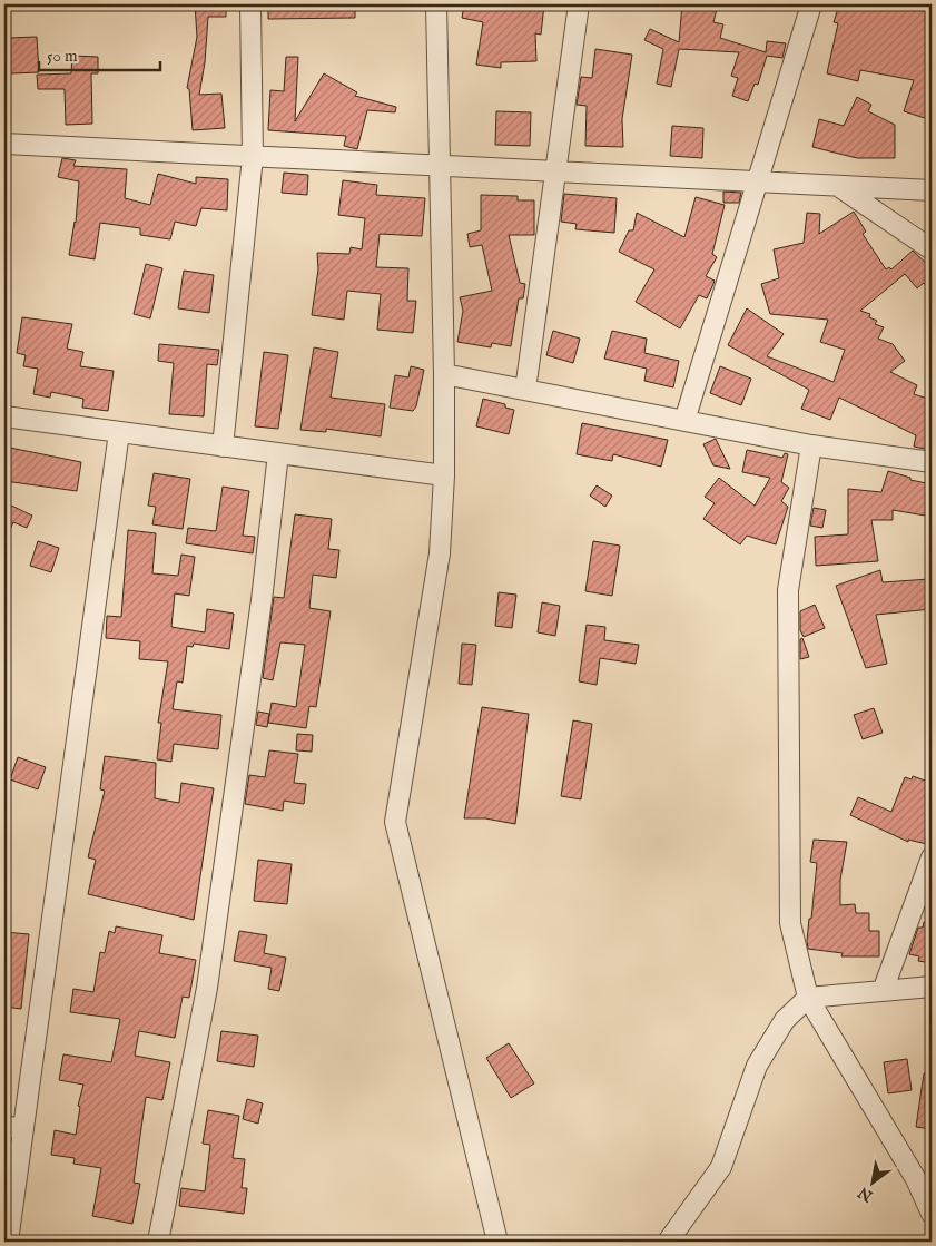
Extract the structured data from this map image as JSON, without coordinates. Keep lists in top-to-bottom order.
{
  "scale_bar": "50 m",
  "north": "bottom left"
}
